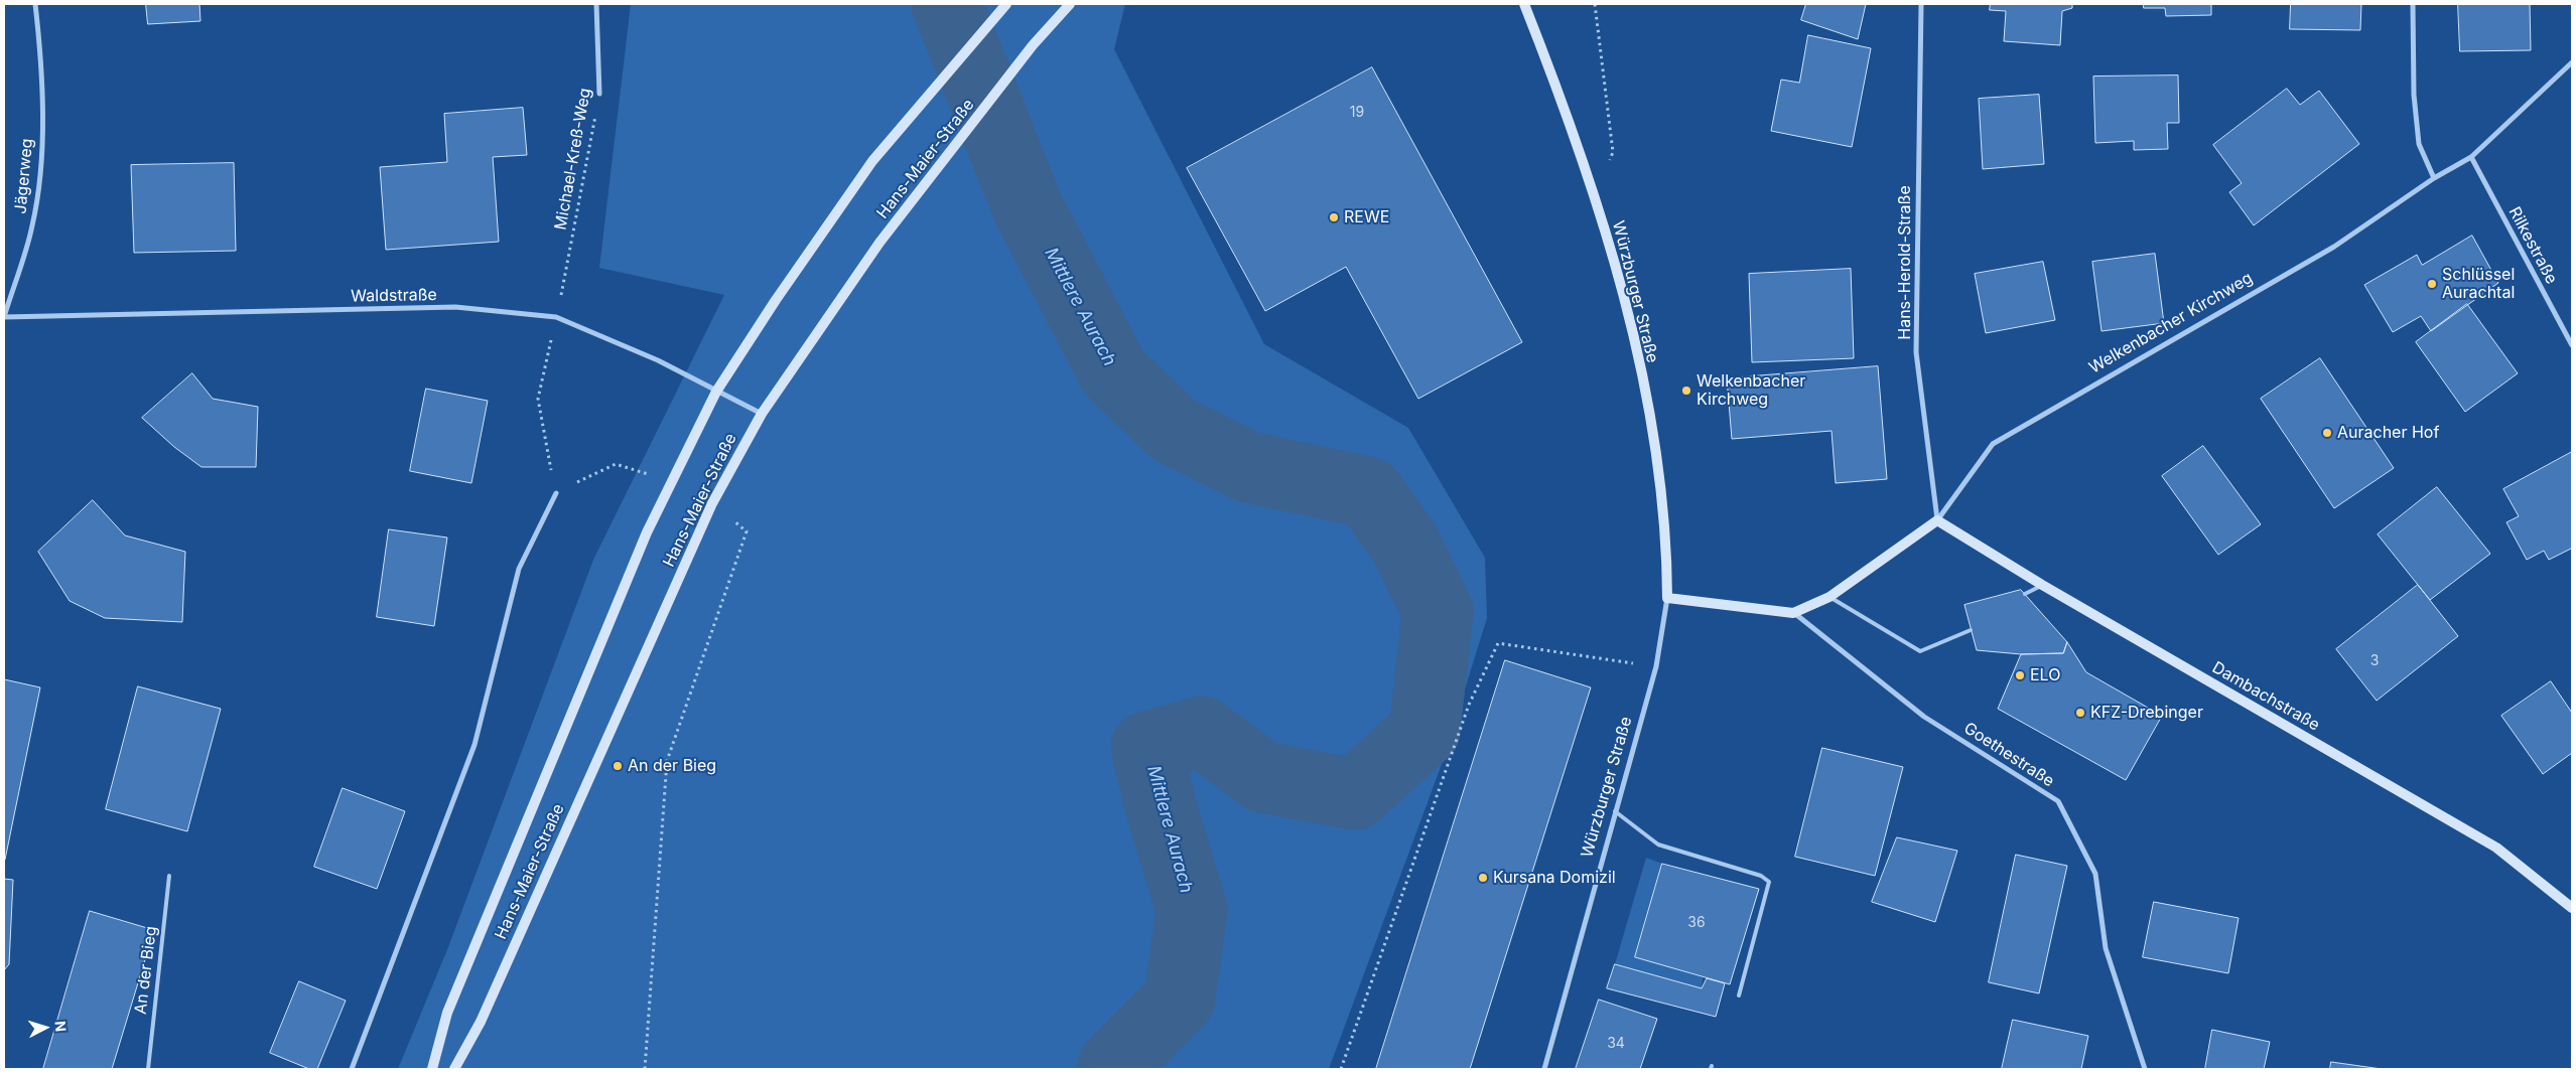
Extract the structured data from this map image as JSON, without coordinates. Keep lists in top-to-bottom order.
{
  "streets": {
    "street": [
      "Michael-Kreß-Weg",
      "Hans-Maier-Straße",
      "Jägerweg",
      "Rilkestraße",
      "Hans-Herold-Straße",
      "Würzburger Straße",
      "Waldstraße",
      "Welkenbacher Kirchweg",
      "Dambachstraße",
      "Goethestraße"
    ],
    "lane": ["An der Bieg"]
  },
  "crossings": [
    ["Michael-Kreß-Weg", "Waldstraße"],
    ["Hans-Maier-Straße", "Waldstraße"],
    ["Jägerweg", "Waldstraße"],
    ["Rilkestraße", "Welkenbacher Kirchweg"],
    ["Hans-Herold-Straße", "Welkenbacher Kirchweg"],
    ["Hans-Herold-Straße", "Dambachstraße"],
    ["Welkenbacher Kirchweg", "Dambachstraße"],
    ["Welkenbacher Kirchweg", "Goethestraße"]
  ],
  "water": ["Mittlere Aurach"],
  "places": [
    "REWE",
    "Schlüssel Aurachtal",
    "Welkenbacher Kirchweg",
    "Auracher Hof",
    "ELO",
    "KFZ-Drebinger",
    "An der Bieg",
    "Kursana Domizil"
  ],
  "house_numbers": [
    "19",
    "3",
    "36",
    "34"
  ],
  "north": "right"
}
